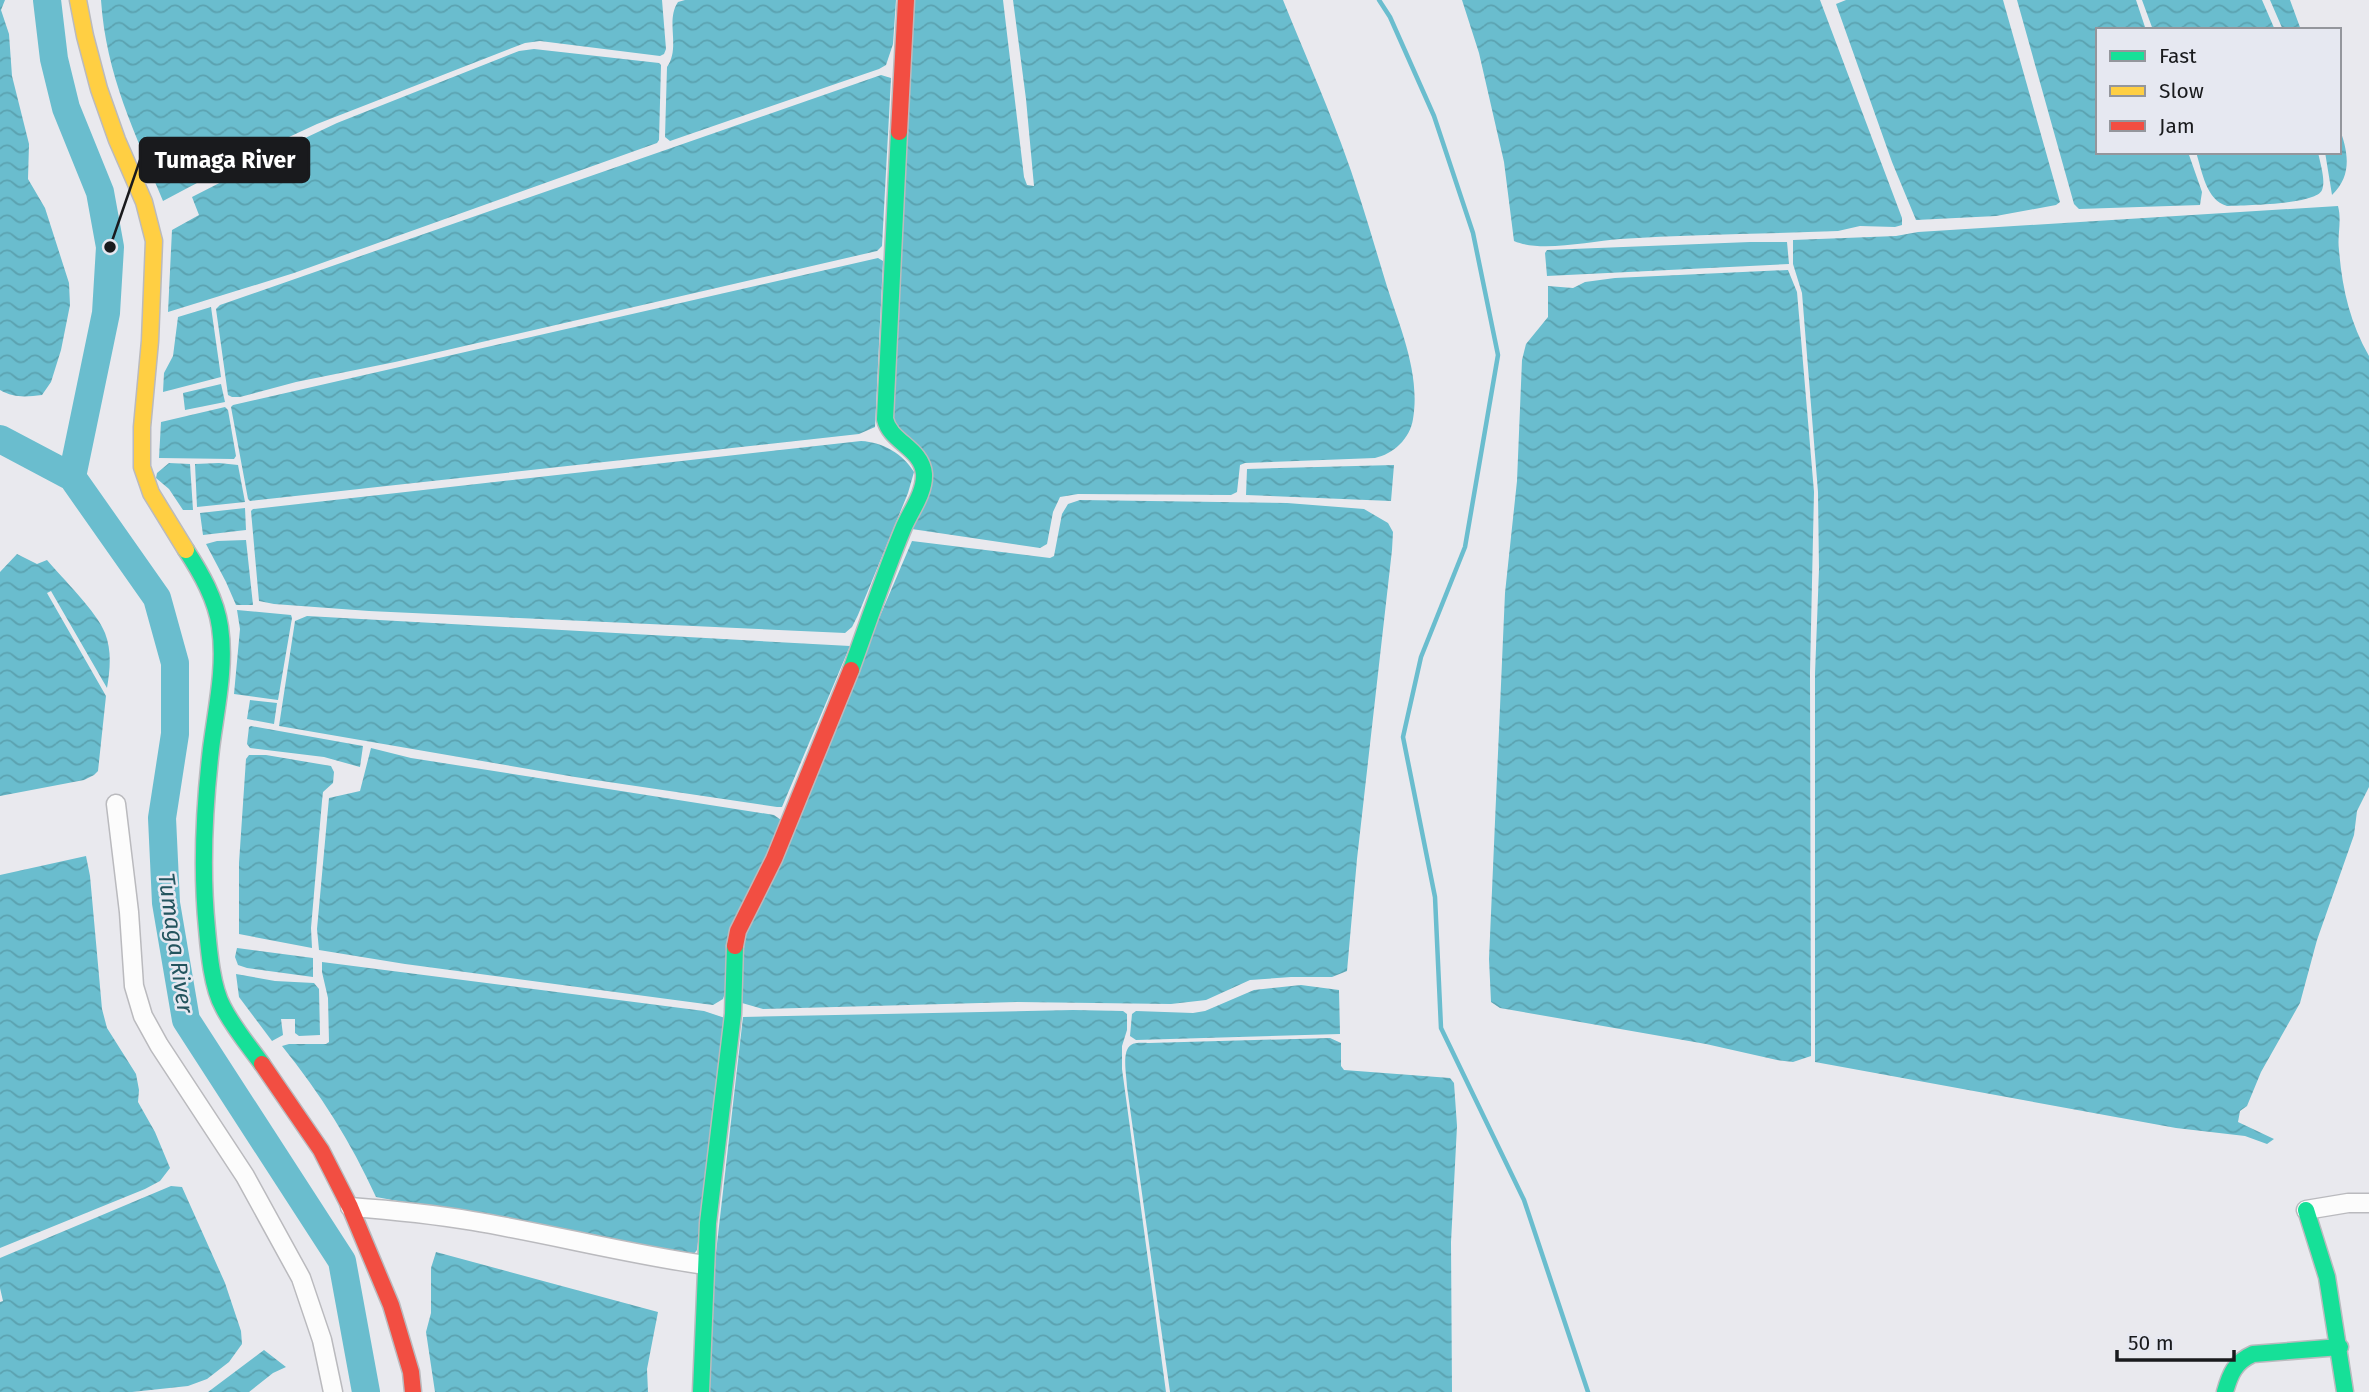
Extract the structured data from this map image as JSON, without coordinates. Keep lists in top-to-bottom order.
{
  "water": ["Tumaga River"],
  "places": ["Tumaga River"],
  "legend": ["Fast", "Slow", "Jam"],
  "scale_bar": "50 m"
}
